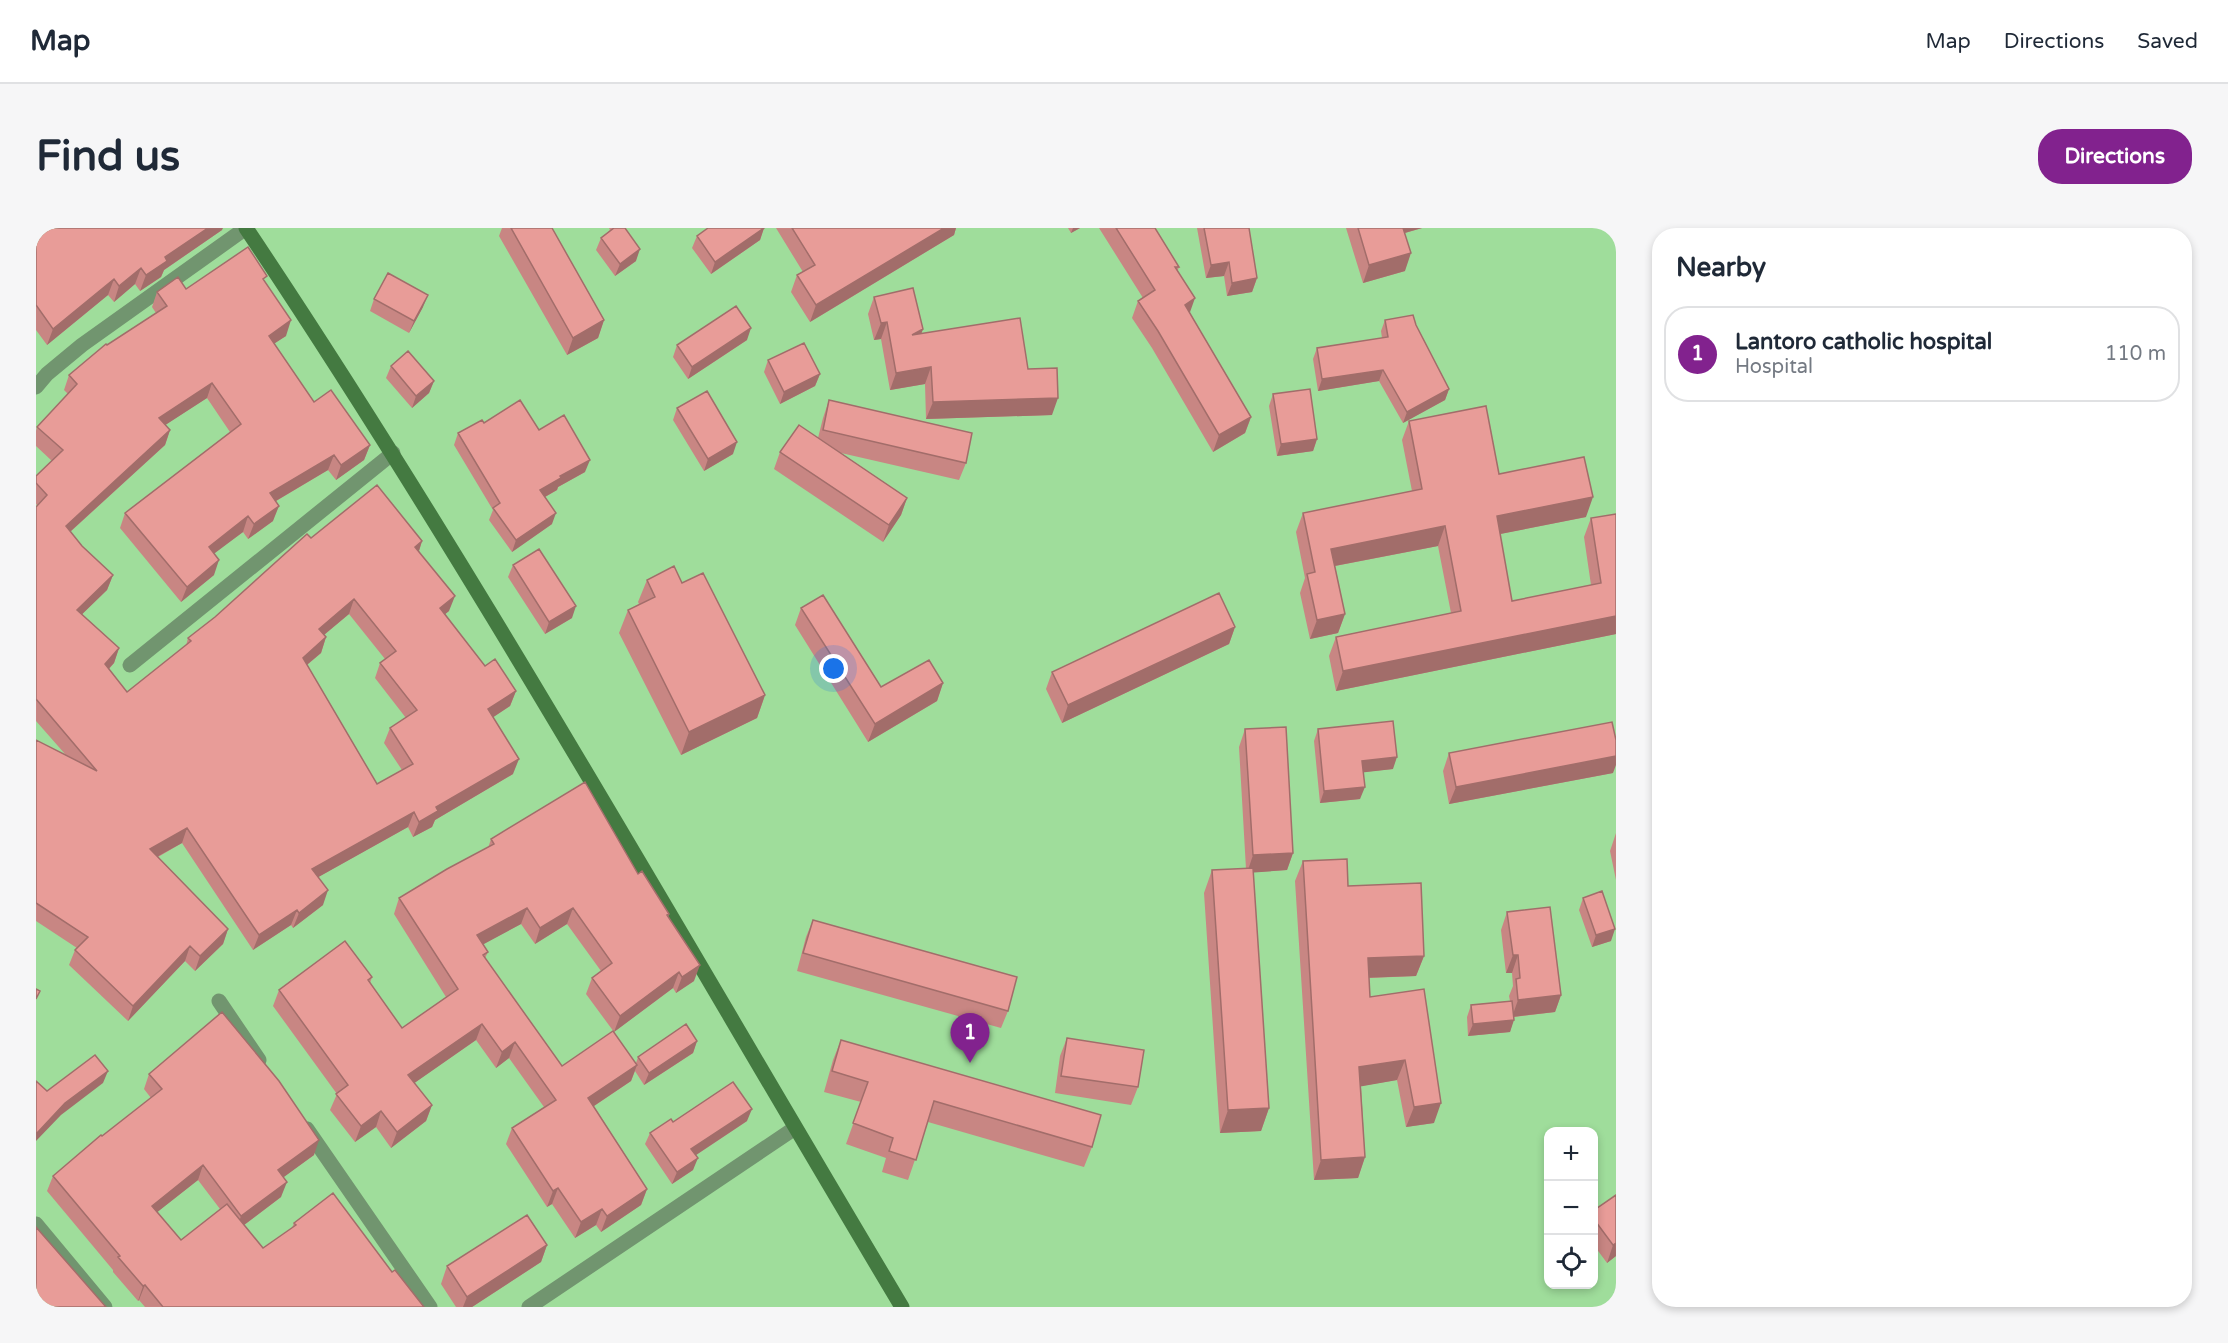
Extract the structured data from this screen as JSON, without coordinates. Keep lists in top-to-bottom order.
{
  "page": {
    "header": "Map",
    "nav": ["Map", "Directions", "Saved"],
    "buttons": "Directions",
    "title": "Find us",
    "heading": "Nearby",
    "list": [
      {
        "mark": "1",
        "name": "Lantoro catholic hospital",
        "note": "Hospital",
        "value": "110 m"
      }
    ],
    "pins": "1",
    "map_buttons": ["+", "−"]
  }
}
